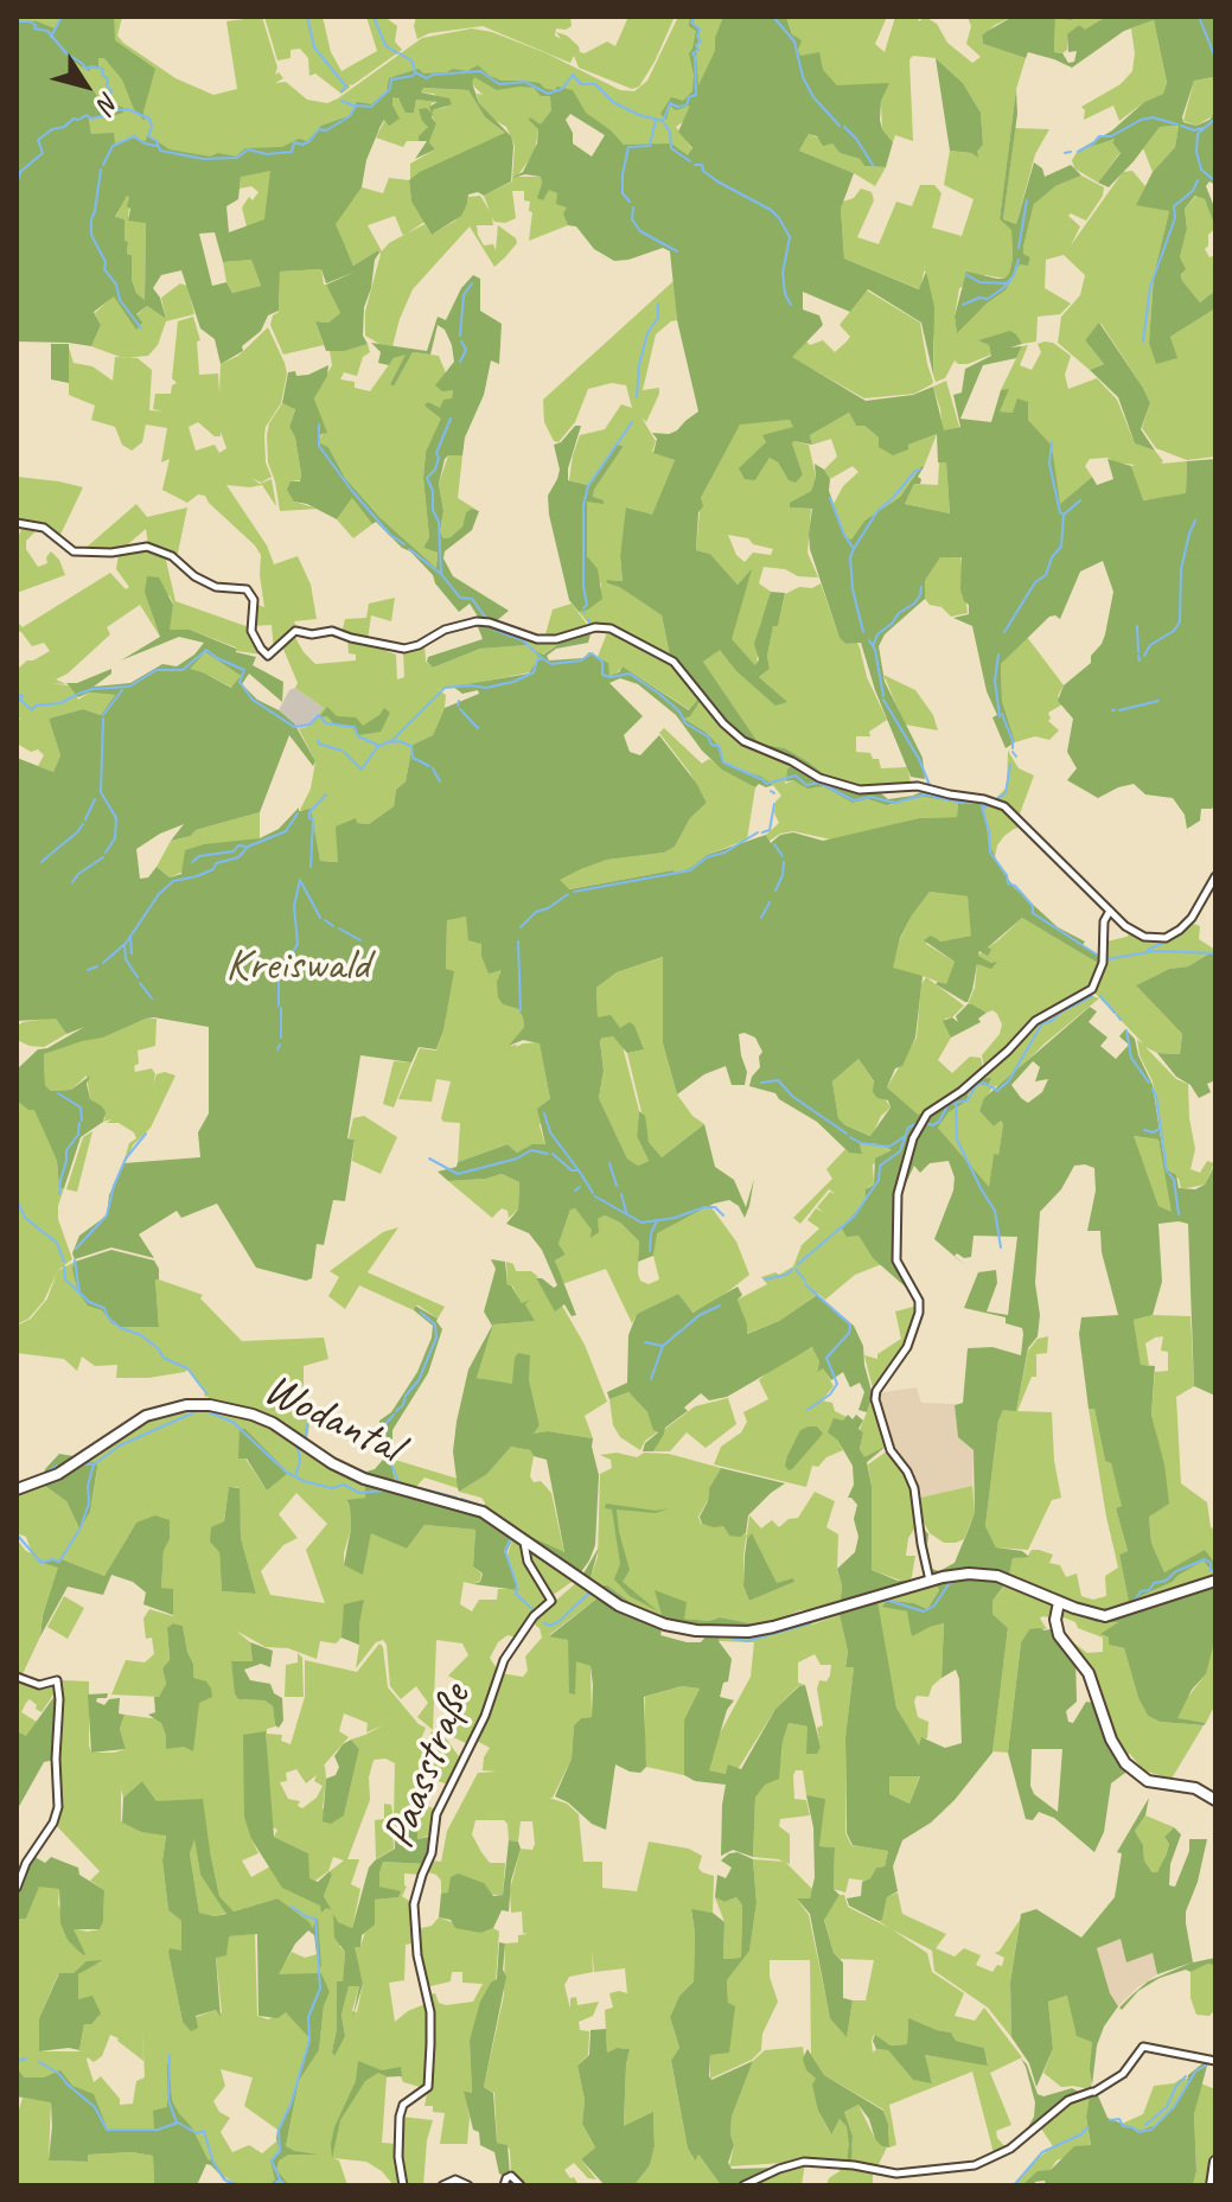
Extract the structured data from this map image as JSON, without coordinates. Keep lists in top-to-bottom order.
{
  "streets": {
    "main road": ["Wodantal"],
    "street": ["Paasstraße"]
  },
  "crossings": [
    ["Wodantal", "Paasstraße"]
  ],
  "parks": ["Kreiswald"],
  "north": "bottom right"
}
